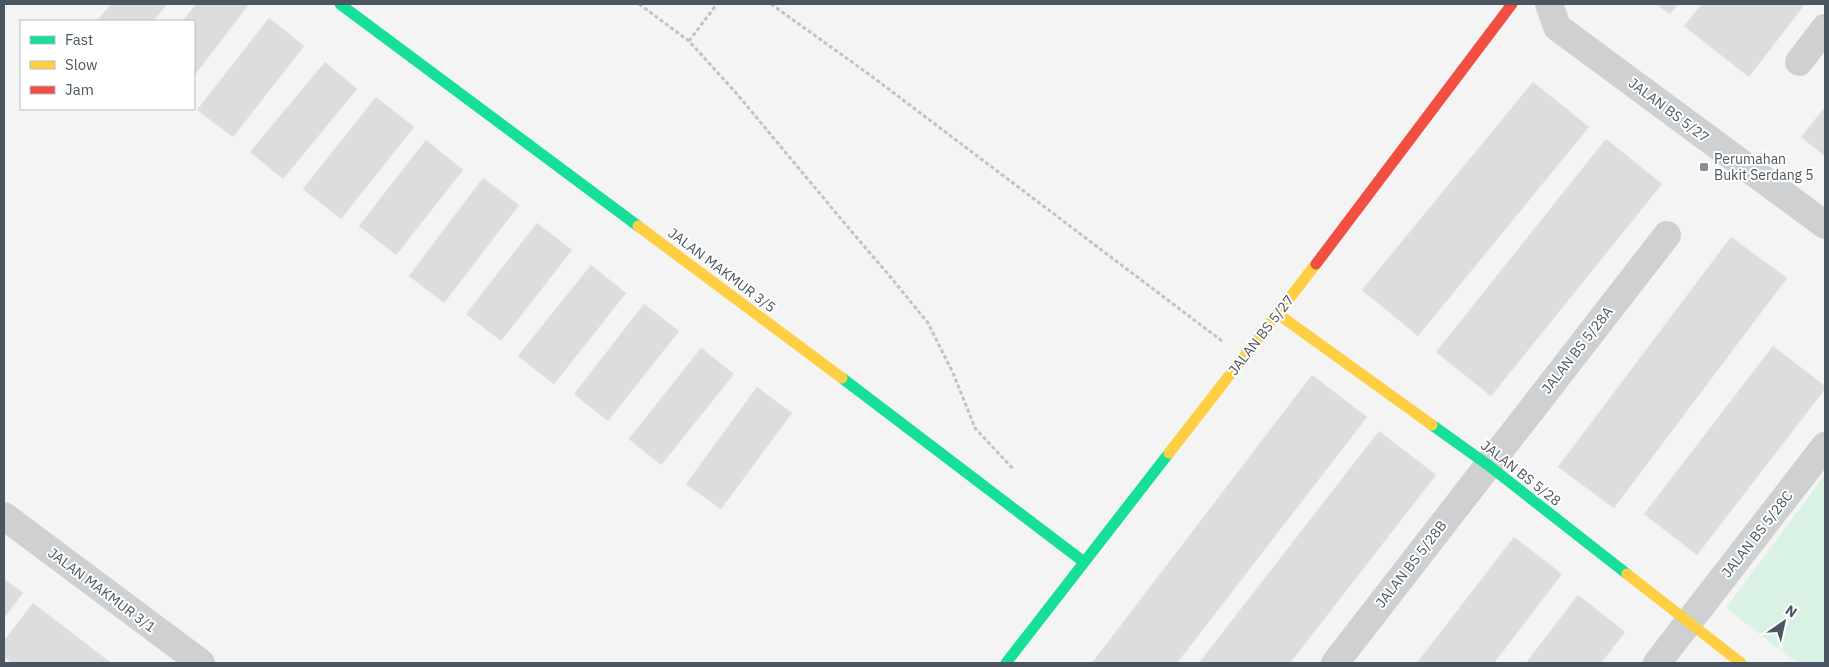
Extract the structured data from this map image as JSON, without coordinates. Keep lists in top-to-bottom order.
{
  "streets": {
    "street": [
      "JALAN BS 5/27",
      "JALAN MAKMUR 3/5",
      "JALAN BS 5/28A",
      "JALAN BS 5/28",
      "JALAN BS 5/28C",
      "JALAN BS 5/28B",
      "JALAN MAKMUR 3/1"
    ]
  },
  "crossings": [
    ["JALAN BS 5/27", "JALAN MAKMUR 3/5"],
    ["JALAN BS 5/27", "JALAN BS 5/28"],
    ["JALAN BS 5/28A", "JALAN BS 5/28"],
    ["JALAN BS 5/28A", "JALAN BS 5/28B"],
    ["JALAN BS 5/28", "JALAN BS 5/28C"],
    ["JALAN BS 5/28", "JALAN BS 5/28B"]
  ],
  "places": {
    "transit": ["Perumahan Bukit Serdang 5"]
  },
  "legend": ["Fast", "Slow", "Jam"],
  "north": "top right"
}
